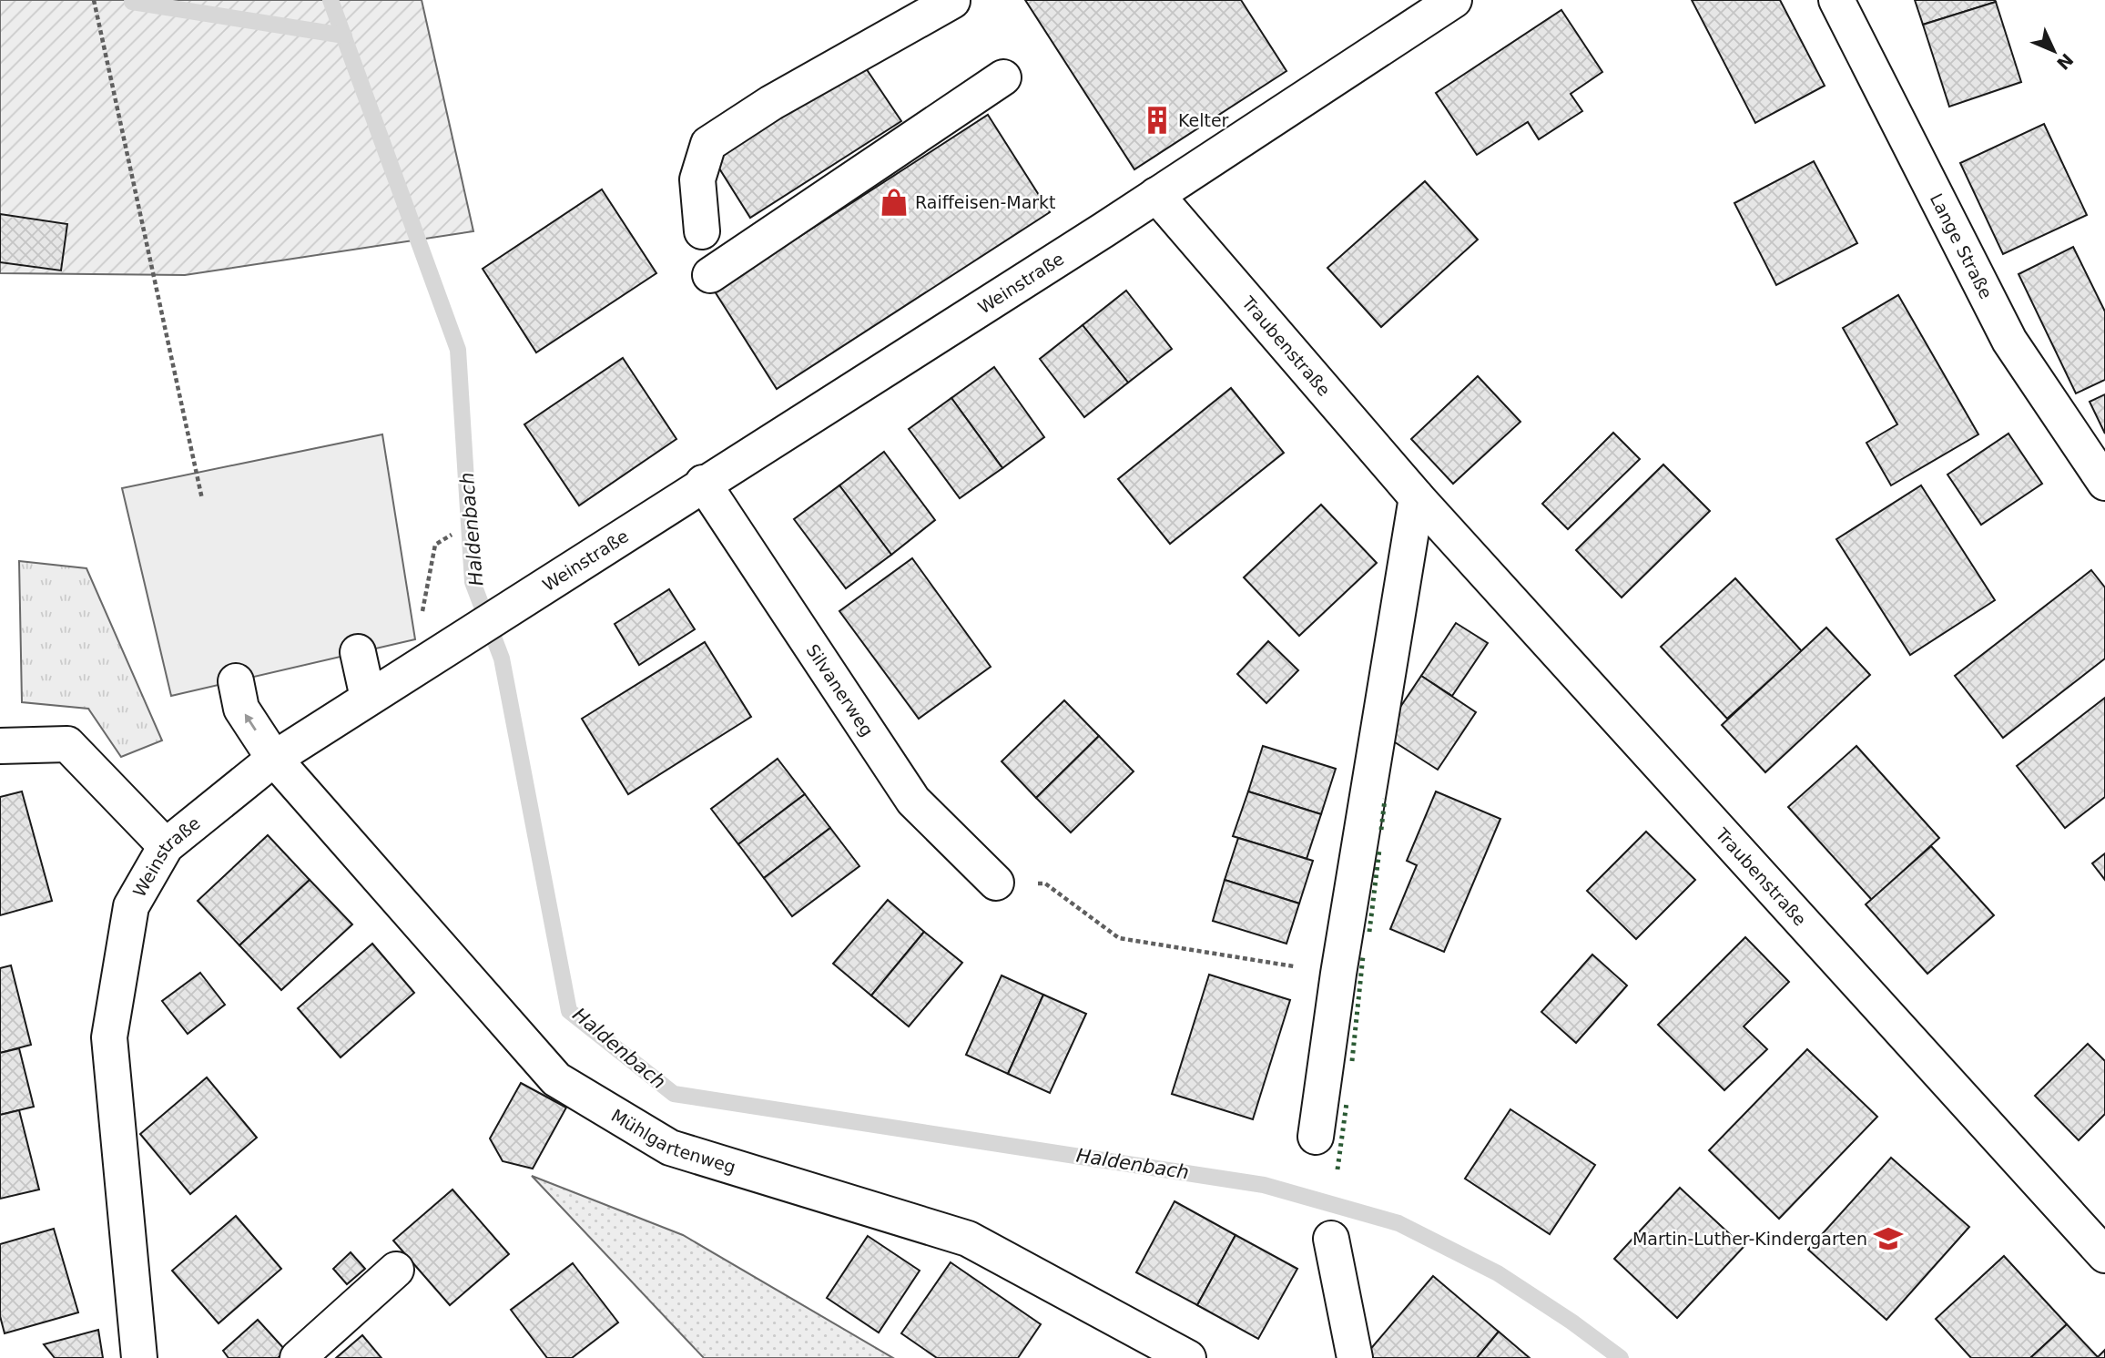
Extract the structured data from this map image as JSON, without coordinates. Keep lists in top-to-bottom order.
{
  "streets": {
    "street": [
      "Lange Straße",
      "Weinstraße",
      "Traubenstraße",
      "Silvanerweg",
      "Mühlgartenweg"
    ]
  },
  "crossings": [
    ["Weinstraße", "Traubenstraße"],
    ["Weinstraße", "Silvanerweg"],
    ["Weinstraße", "Mühlgartenweg"]
  ],
  "water": ["Haldenbach"],
  "places": {
    "building": ["Kelter"],
    "shop": ["Raiffeisen-Markt"],
    "school or university": ["Martin-Luther-Kindergarten"]
  },
  "north": "bottom right"
}
